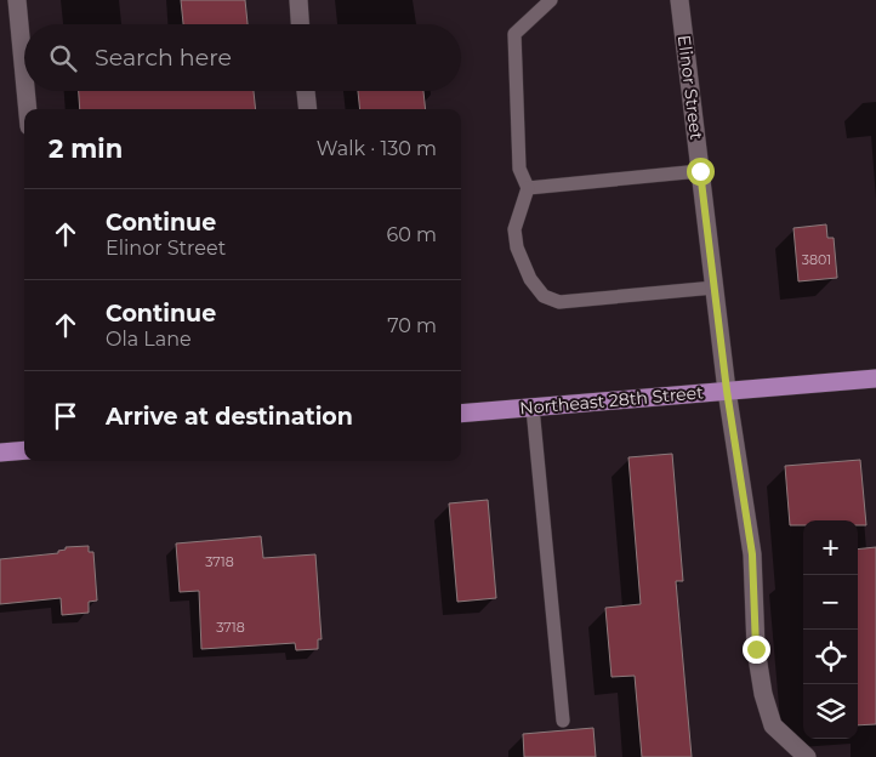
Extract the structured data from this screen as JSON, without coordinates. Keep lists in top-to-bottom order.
{
  "streets": {
    "main road": ["Northeast 28th Street"],
    "street": ["Elinor Street"]
  },
  "crossings": [
    ["Elinor Street", "Northeast 28th Street"]
  ],
  "house_numbers": ["3801", "3718", "3718"],
  "page": {
    "search": "Search here",
    "heading": ["2 min", "Walk · 130 m"],
    "list": [
      ["Continue", "Elinor Street", "60 m"],
      ["Continue", "Ola Lane", "70 m"],
      "Arrive at destination"
    ],
    "map_buttons": ["+", "−"]
  }
}
